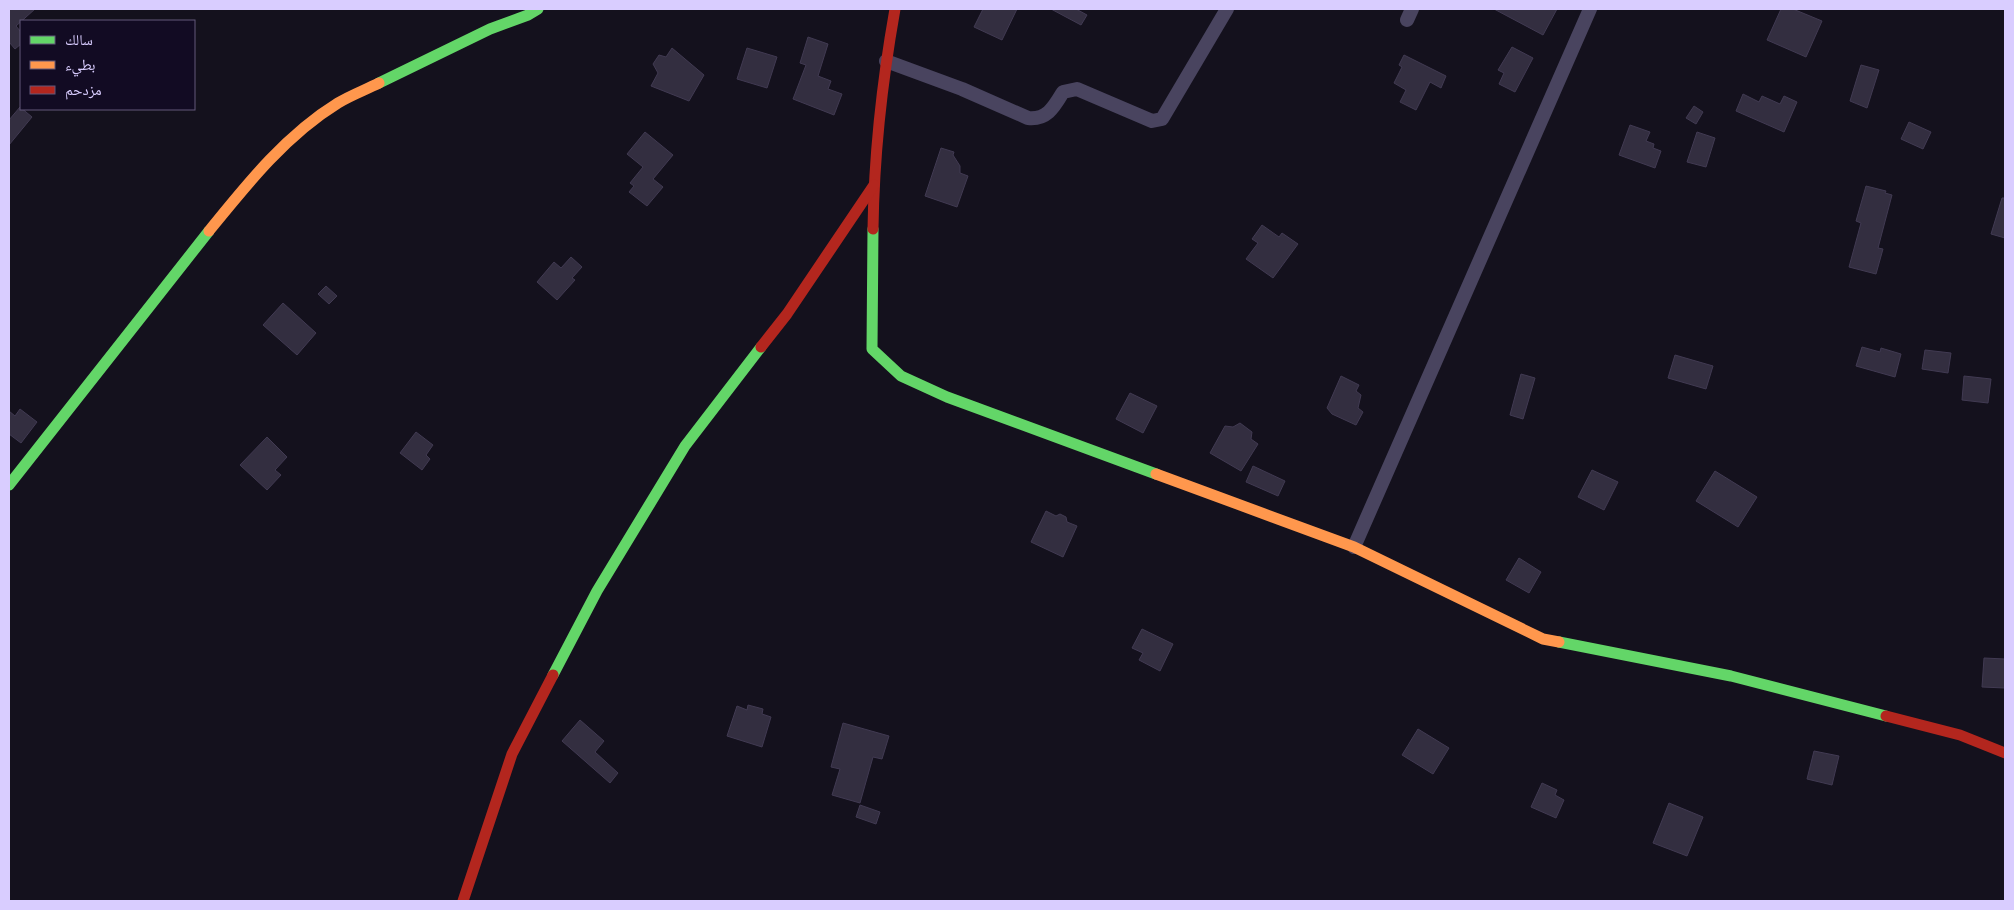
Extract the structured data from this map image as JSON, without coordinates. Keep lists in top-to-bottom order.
{
  "legend": ["سالك", "بطيء", "مزدحم"]
}
